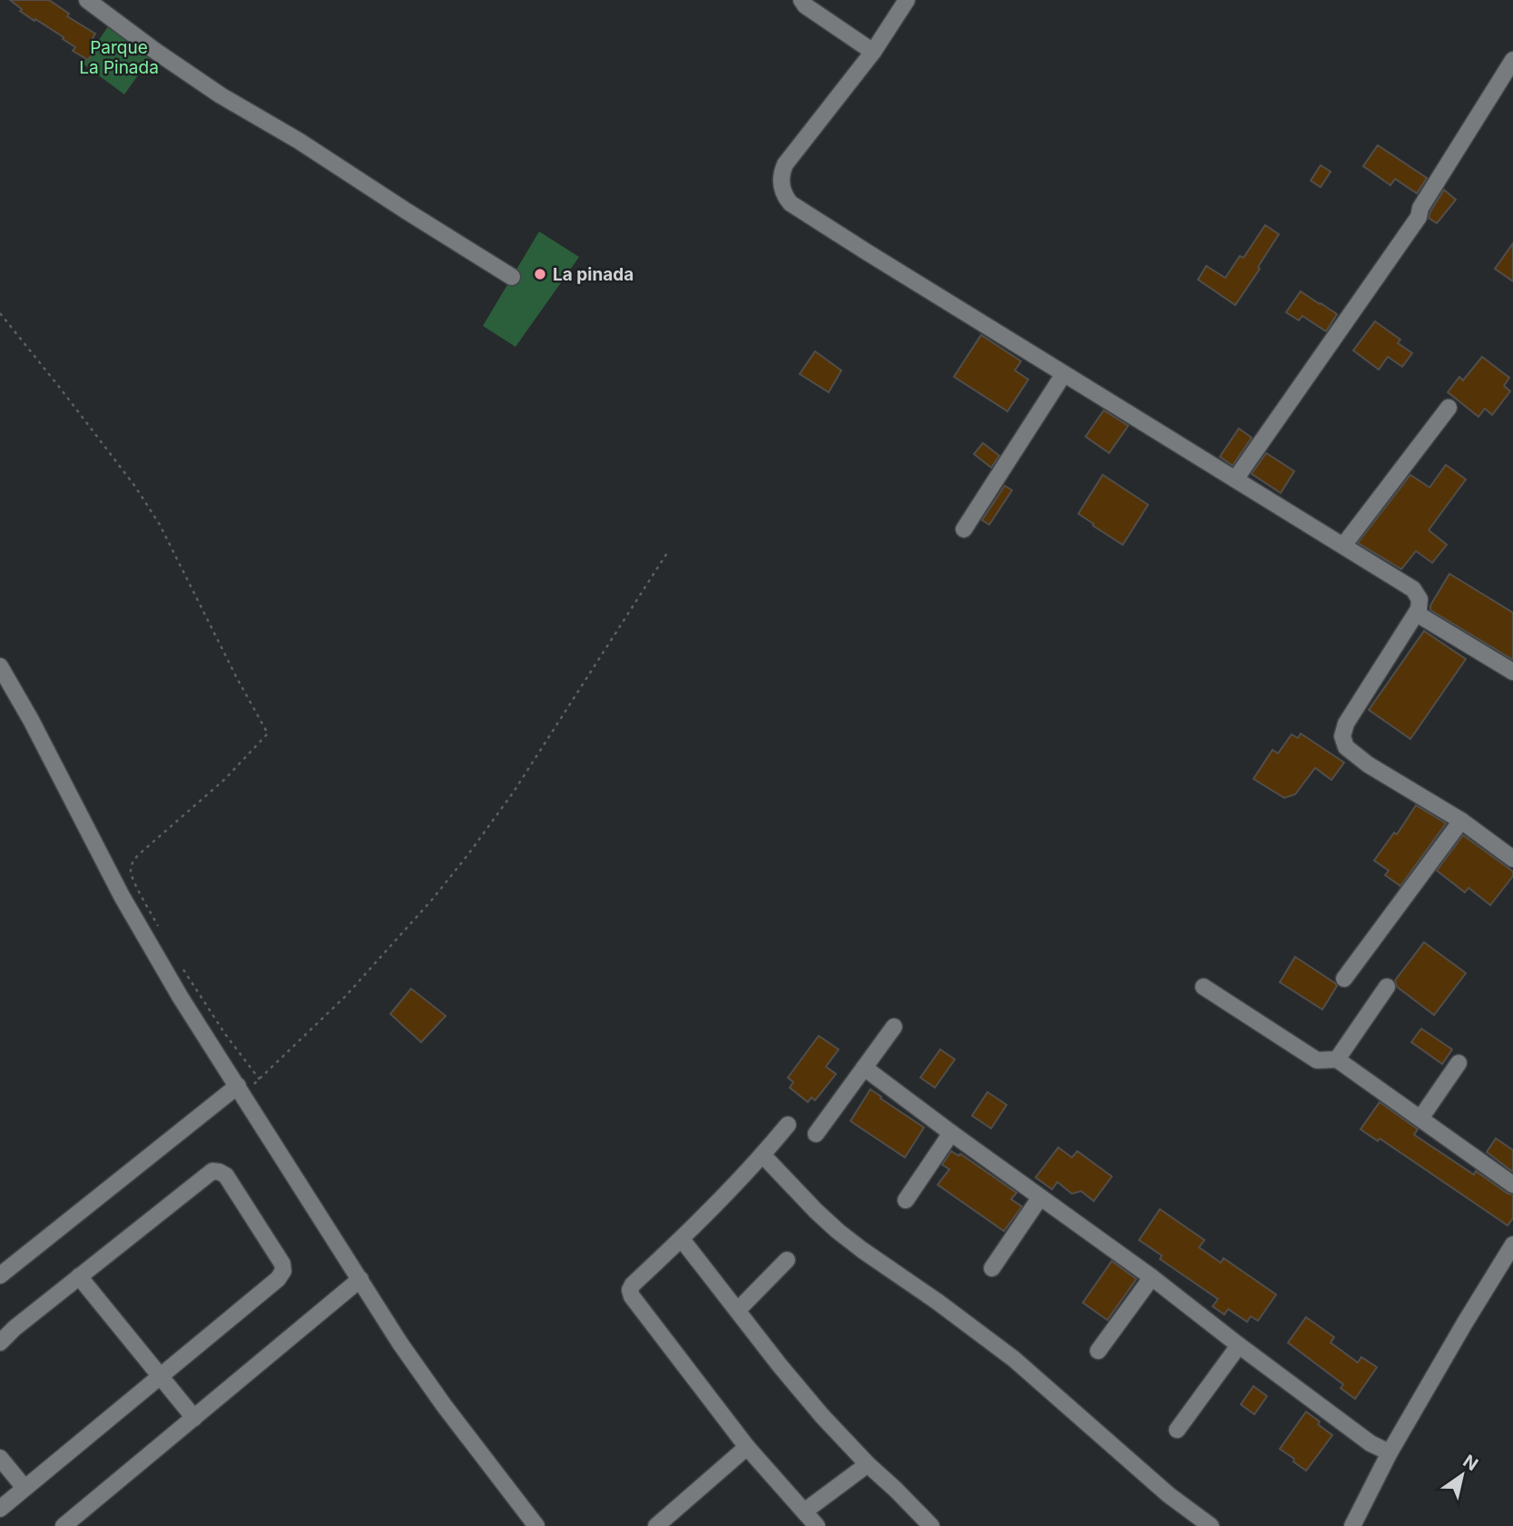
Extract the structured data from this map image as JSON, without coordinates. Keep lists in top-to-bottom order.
{
  "parks": ["Parque La Pinada"],
  "places": ["La pinada"],
  "north": "top right"
}
